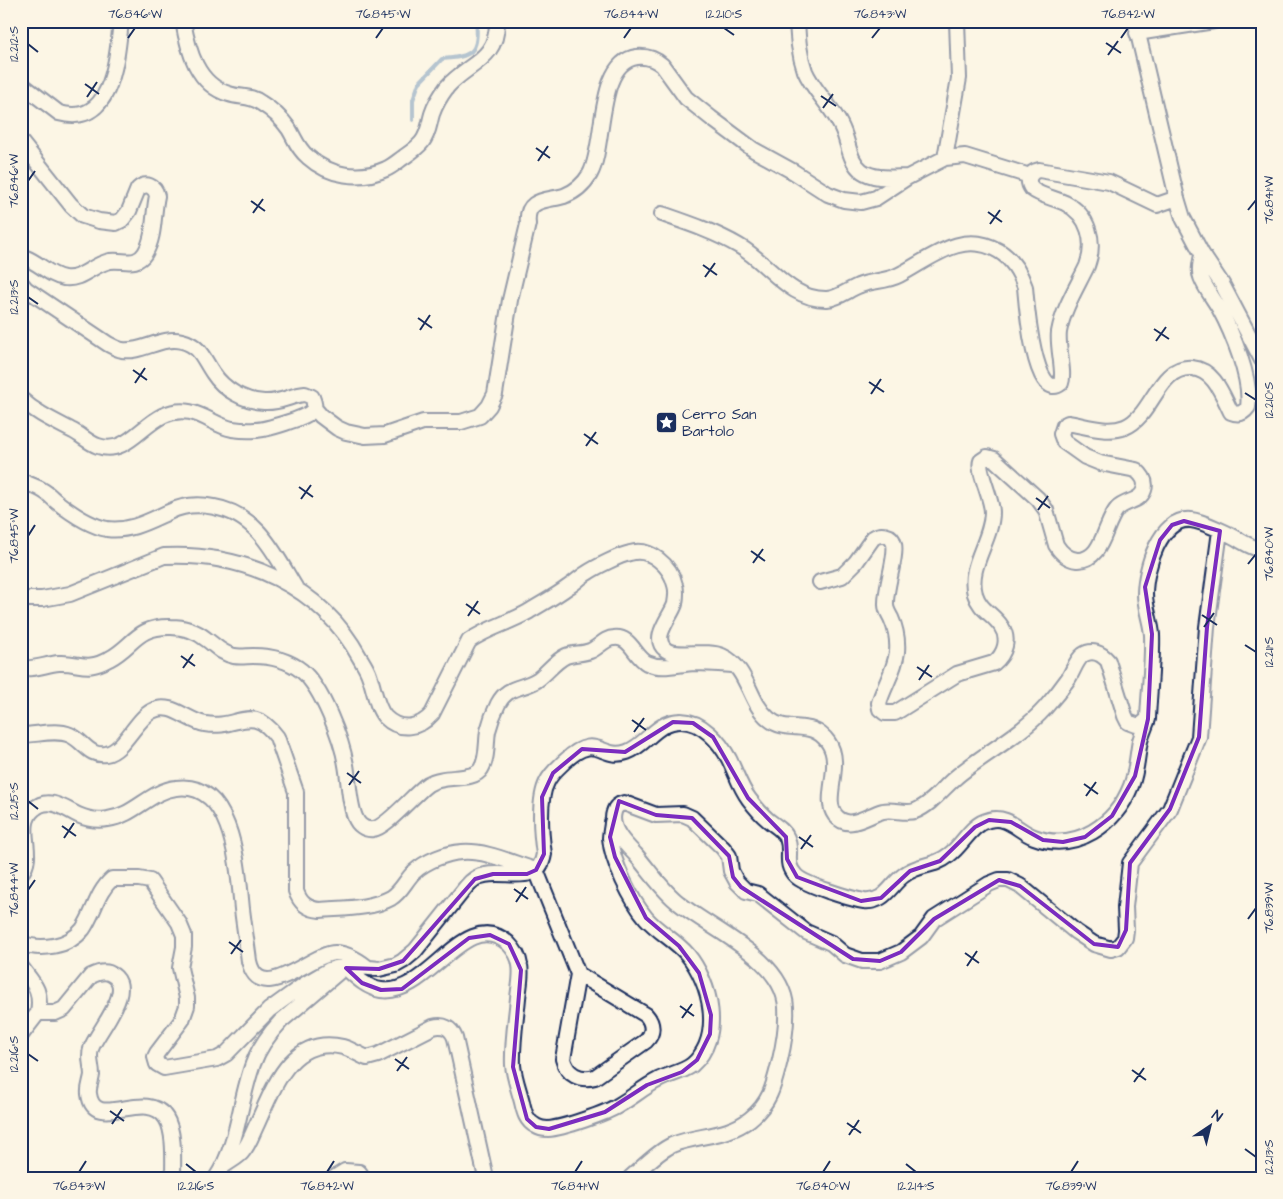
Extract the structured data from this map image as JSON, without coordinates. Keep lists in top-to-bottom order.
{
  "places": {
    "place": ["Cerro San Bartolo"]
  },
  "north": "top right",
  "coordinates": [
    "76.846°W",
    "76.845°W",
    "76.844°W",
    "12.210°S",
    "76.843°W",
    "76.842°W",
    "12.212°S",
    "76.841°W",
    "12.213°S",
    "76.840°W",
    "12.211°S",
    "12.215°S",
    "76.839°W",
    "12.216°S",
    "12.214°S"
  ]
}
